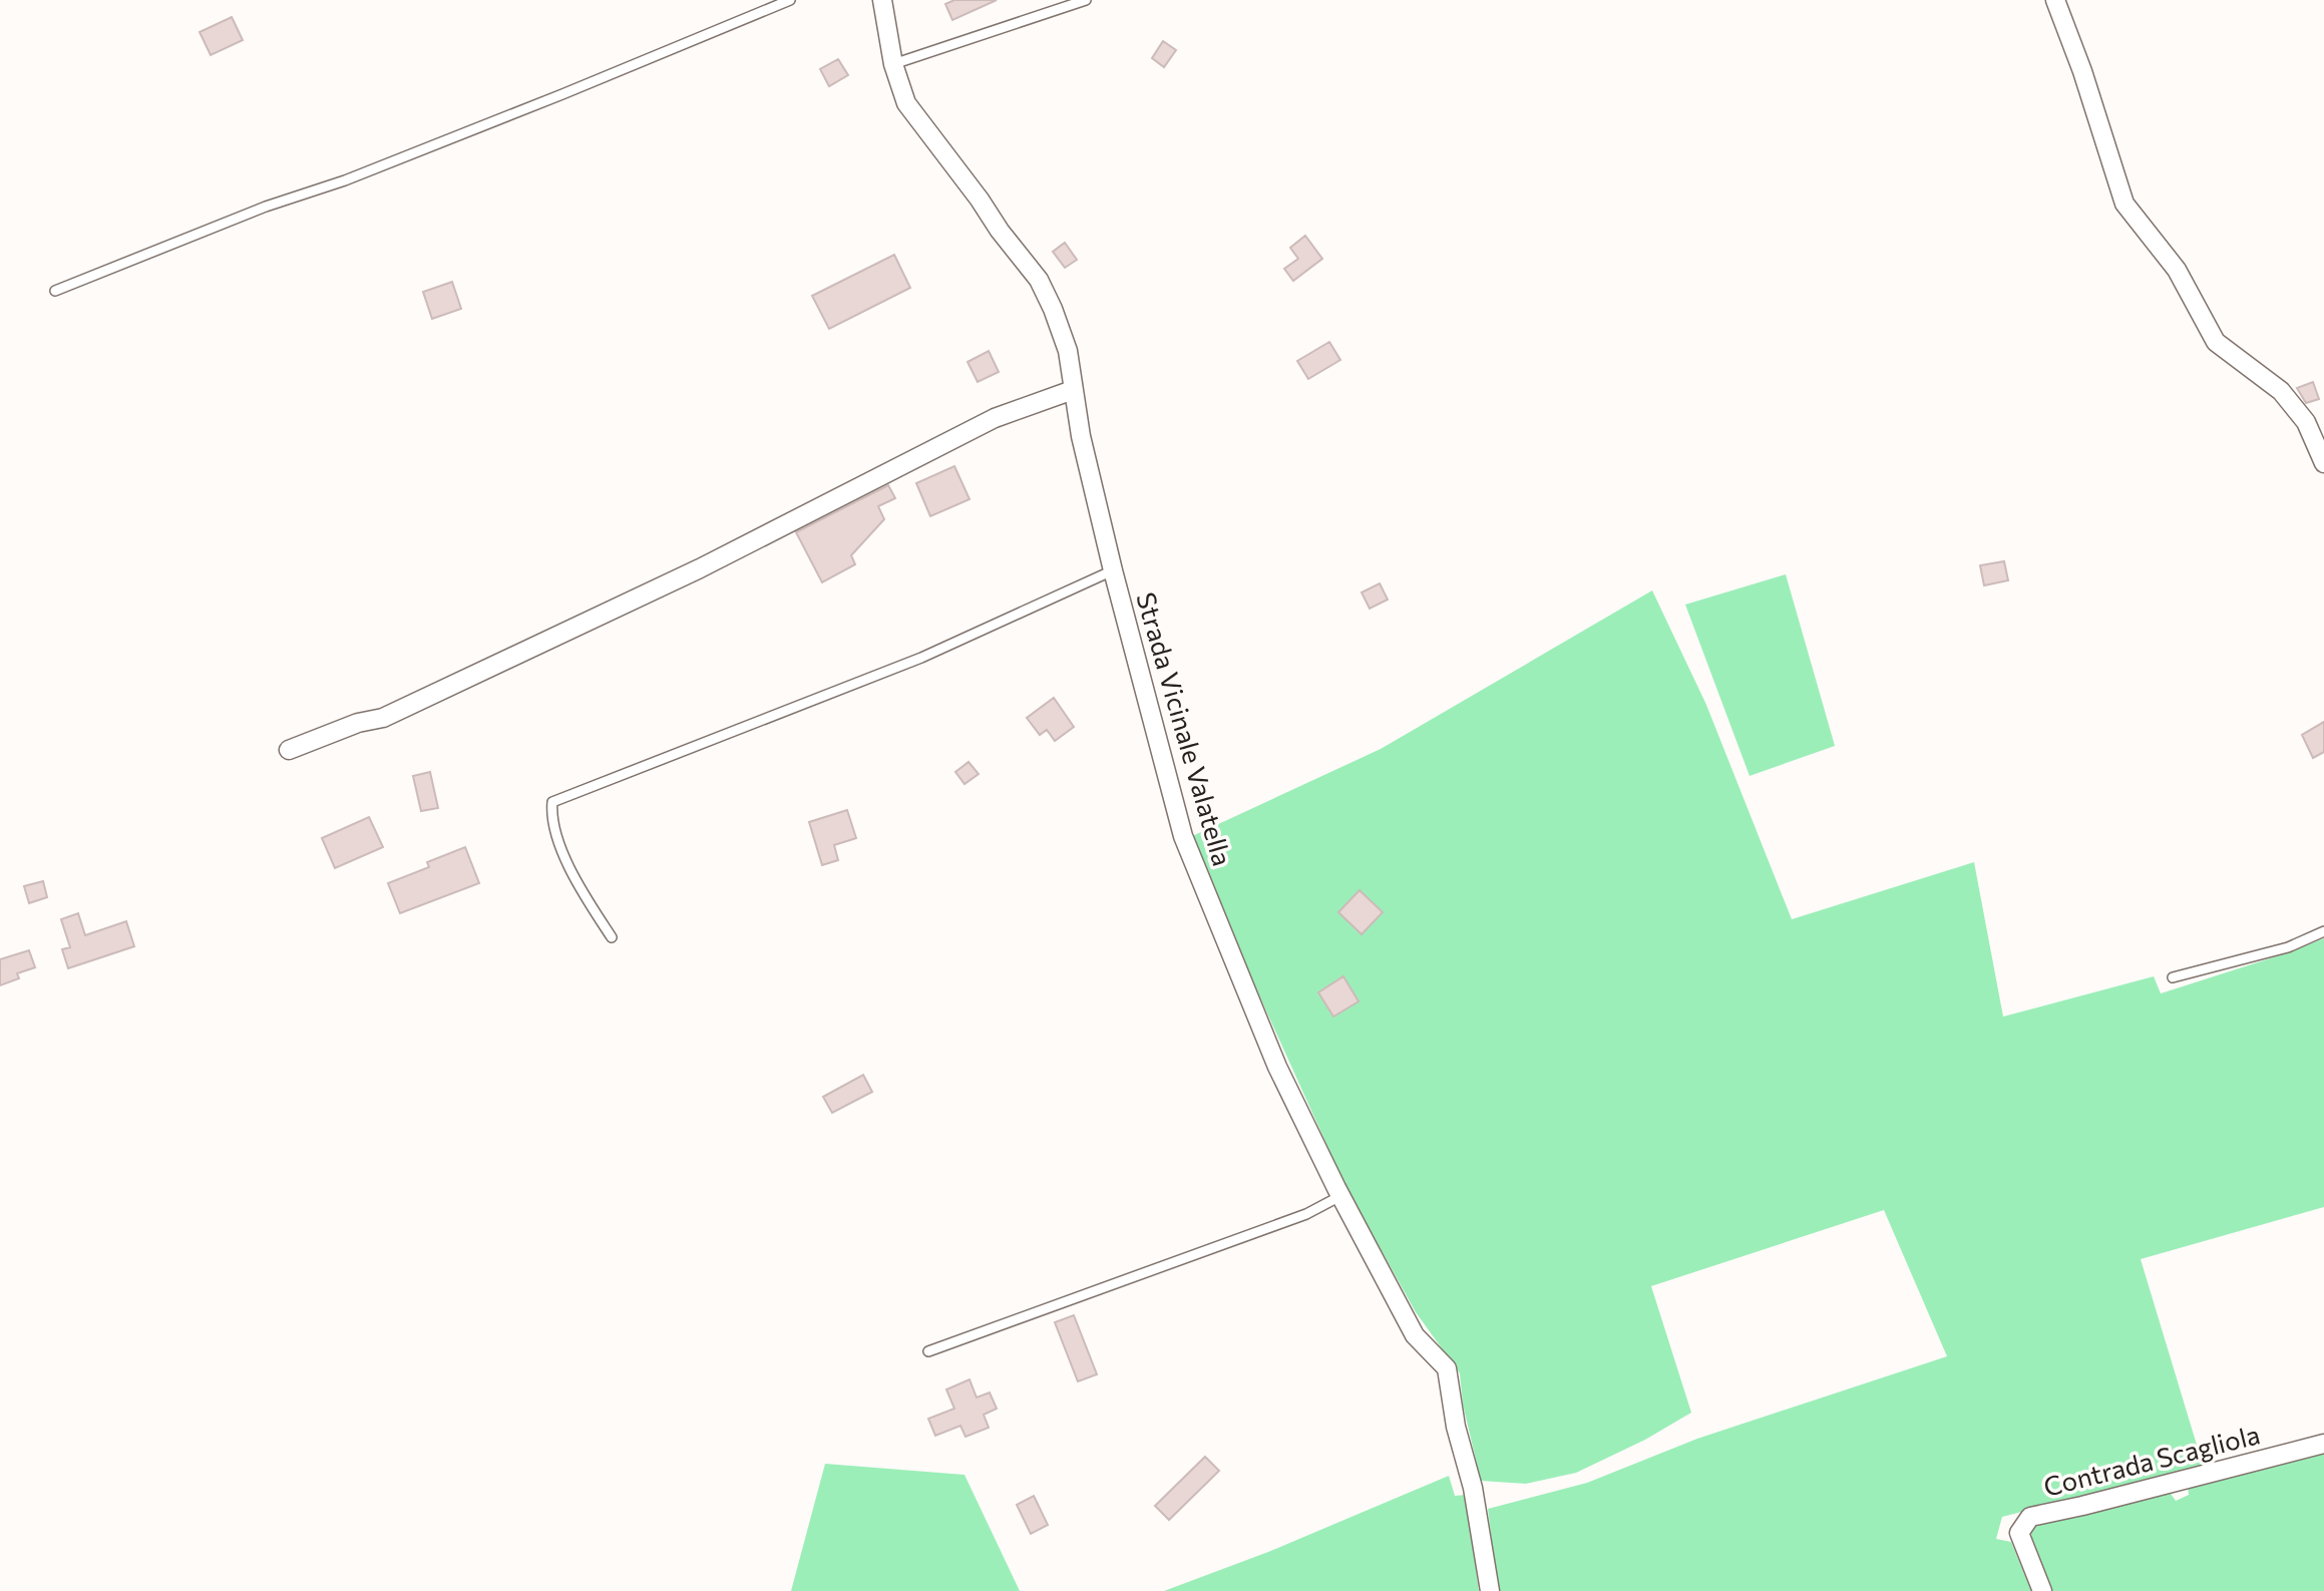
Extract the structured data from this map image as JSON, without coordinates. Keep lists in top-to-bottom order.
{
  "streets": {
    "street": ["Strada Vicinale Valatella", "Contrada Scagliola"]
  }
}
